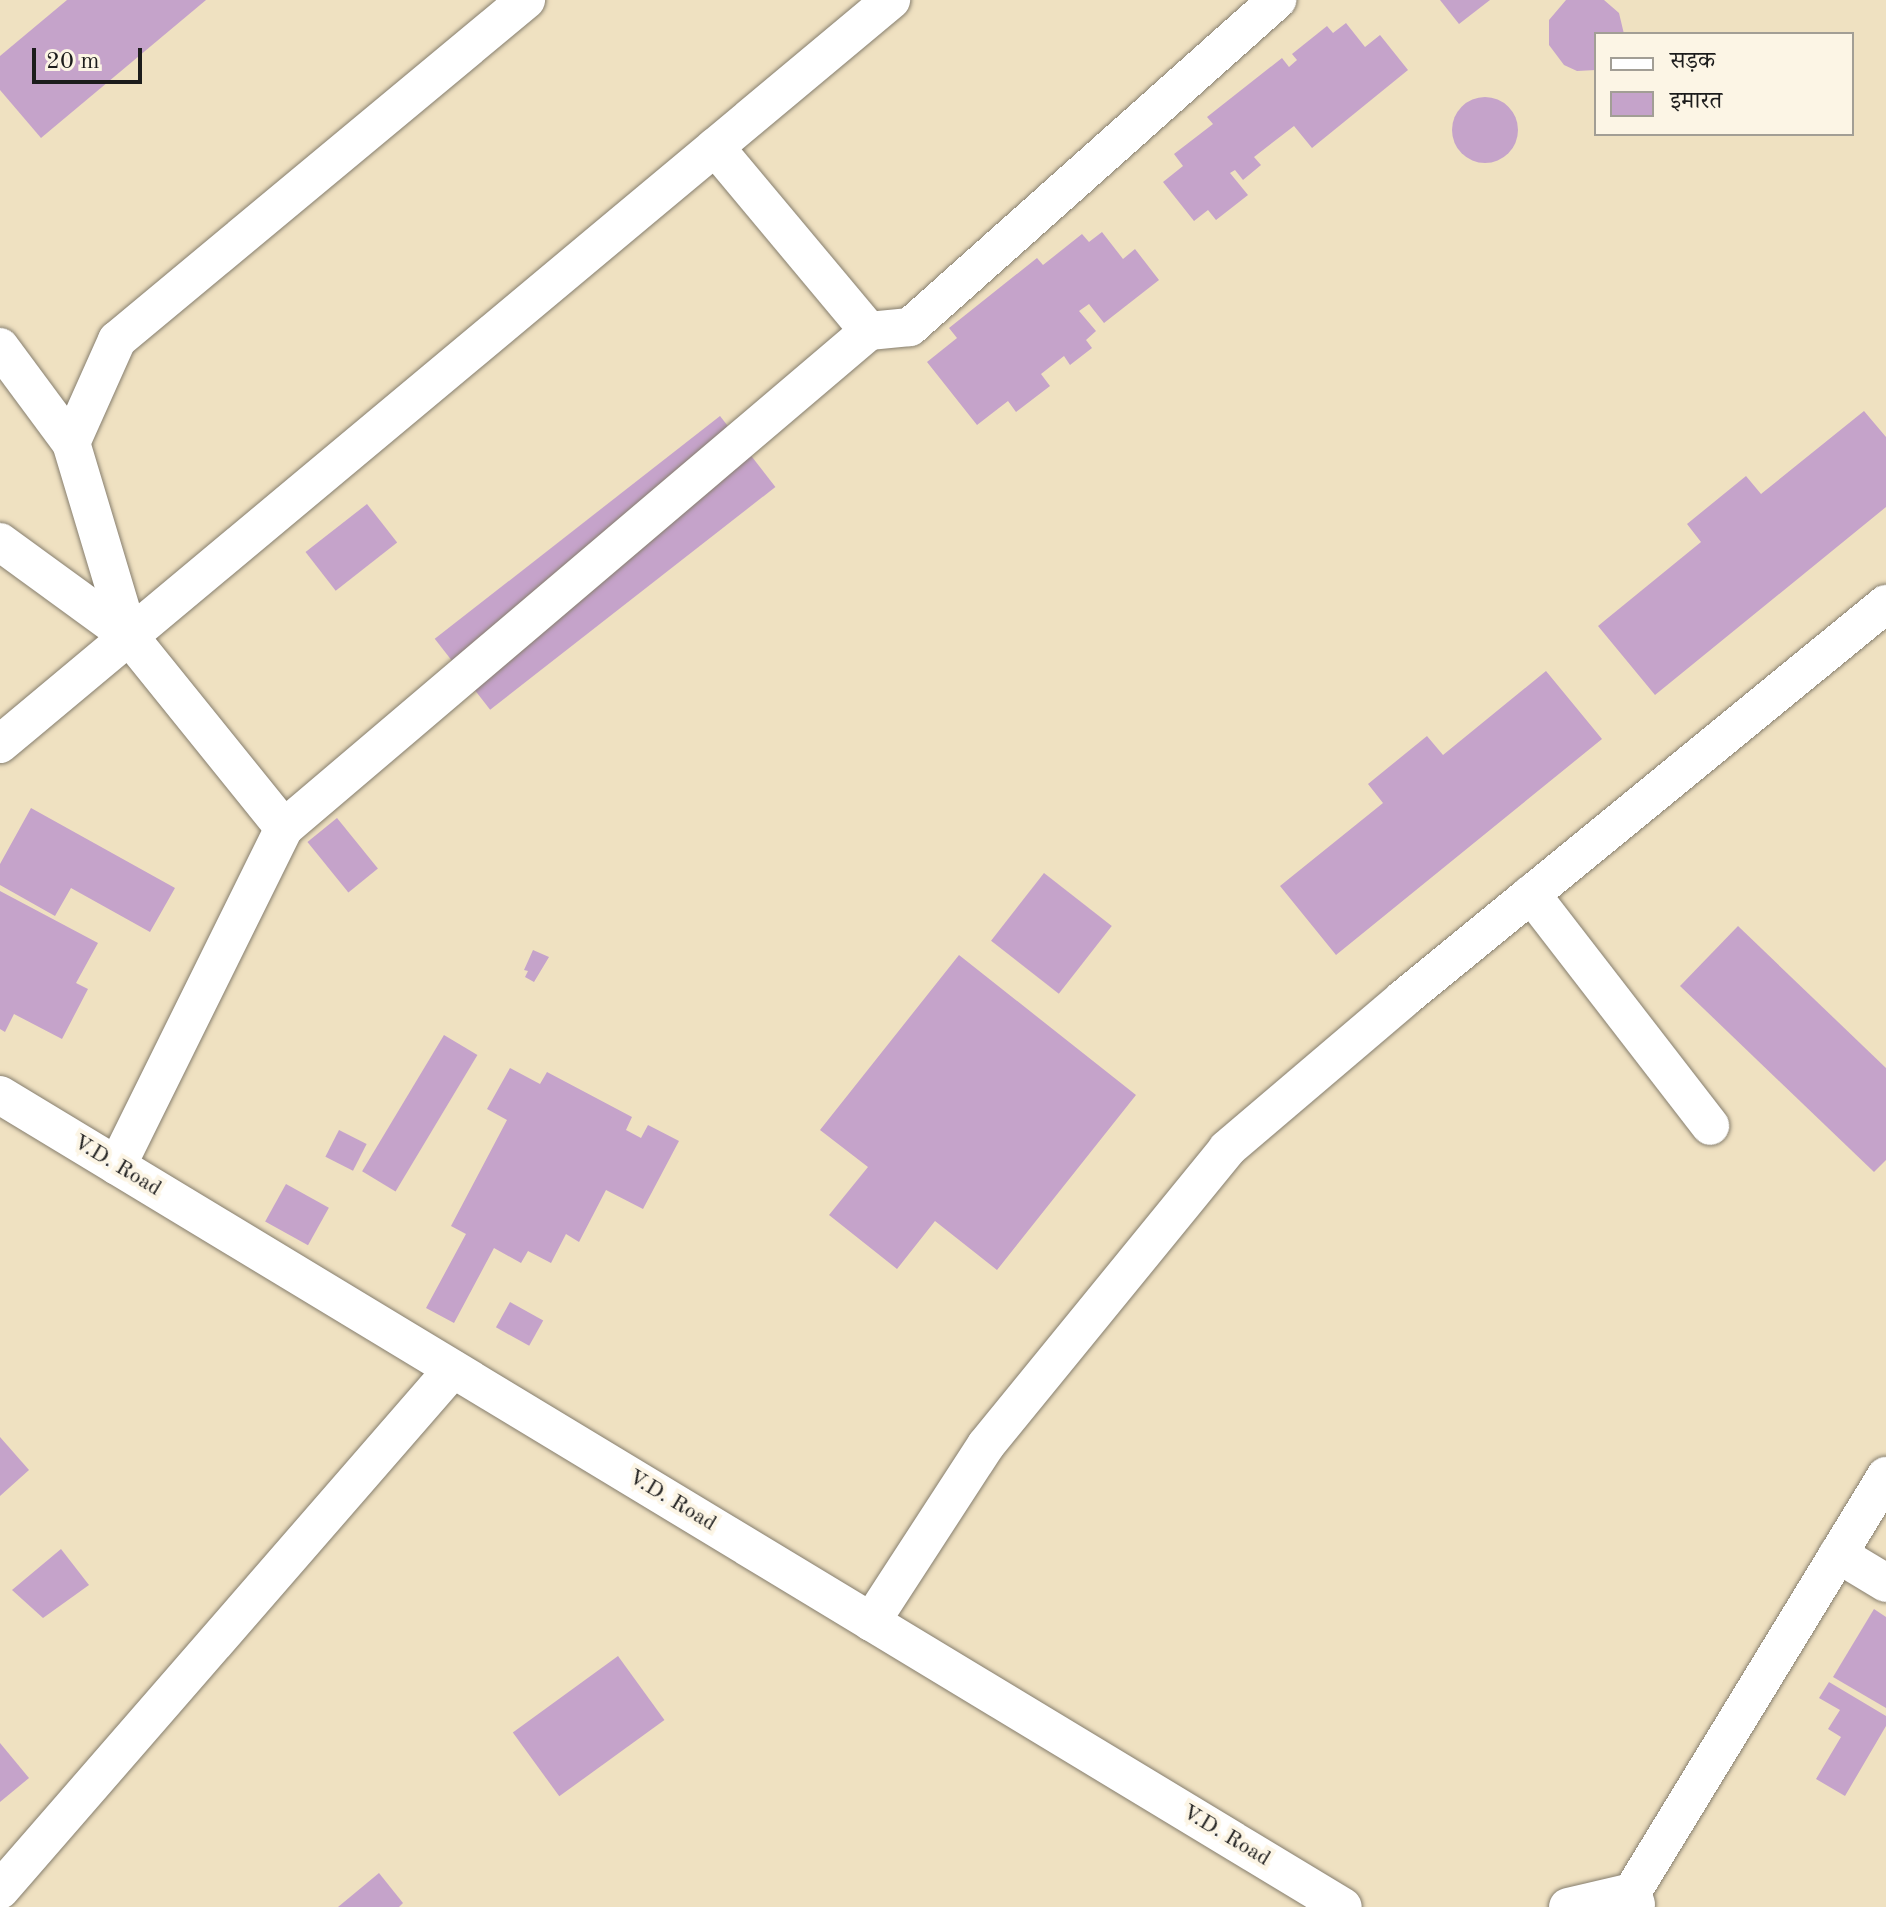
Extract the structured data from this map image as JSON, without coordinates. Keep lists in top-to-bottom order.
{
  "streets": {
    "street": ["V.D. Road"]
  },
  "legend": ["सड़क", "इमारत"],
  "scale_bar": "20 m"
}
